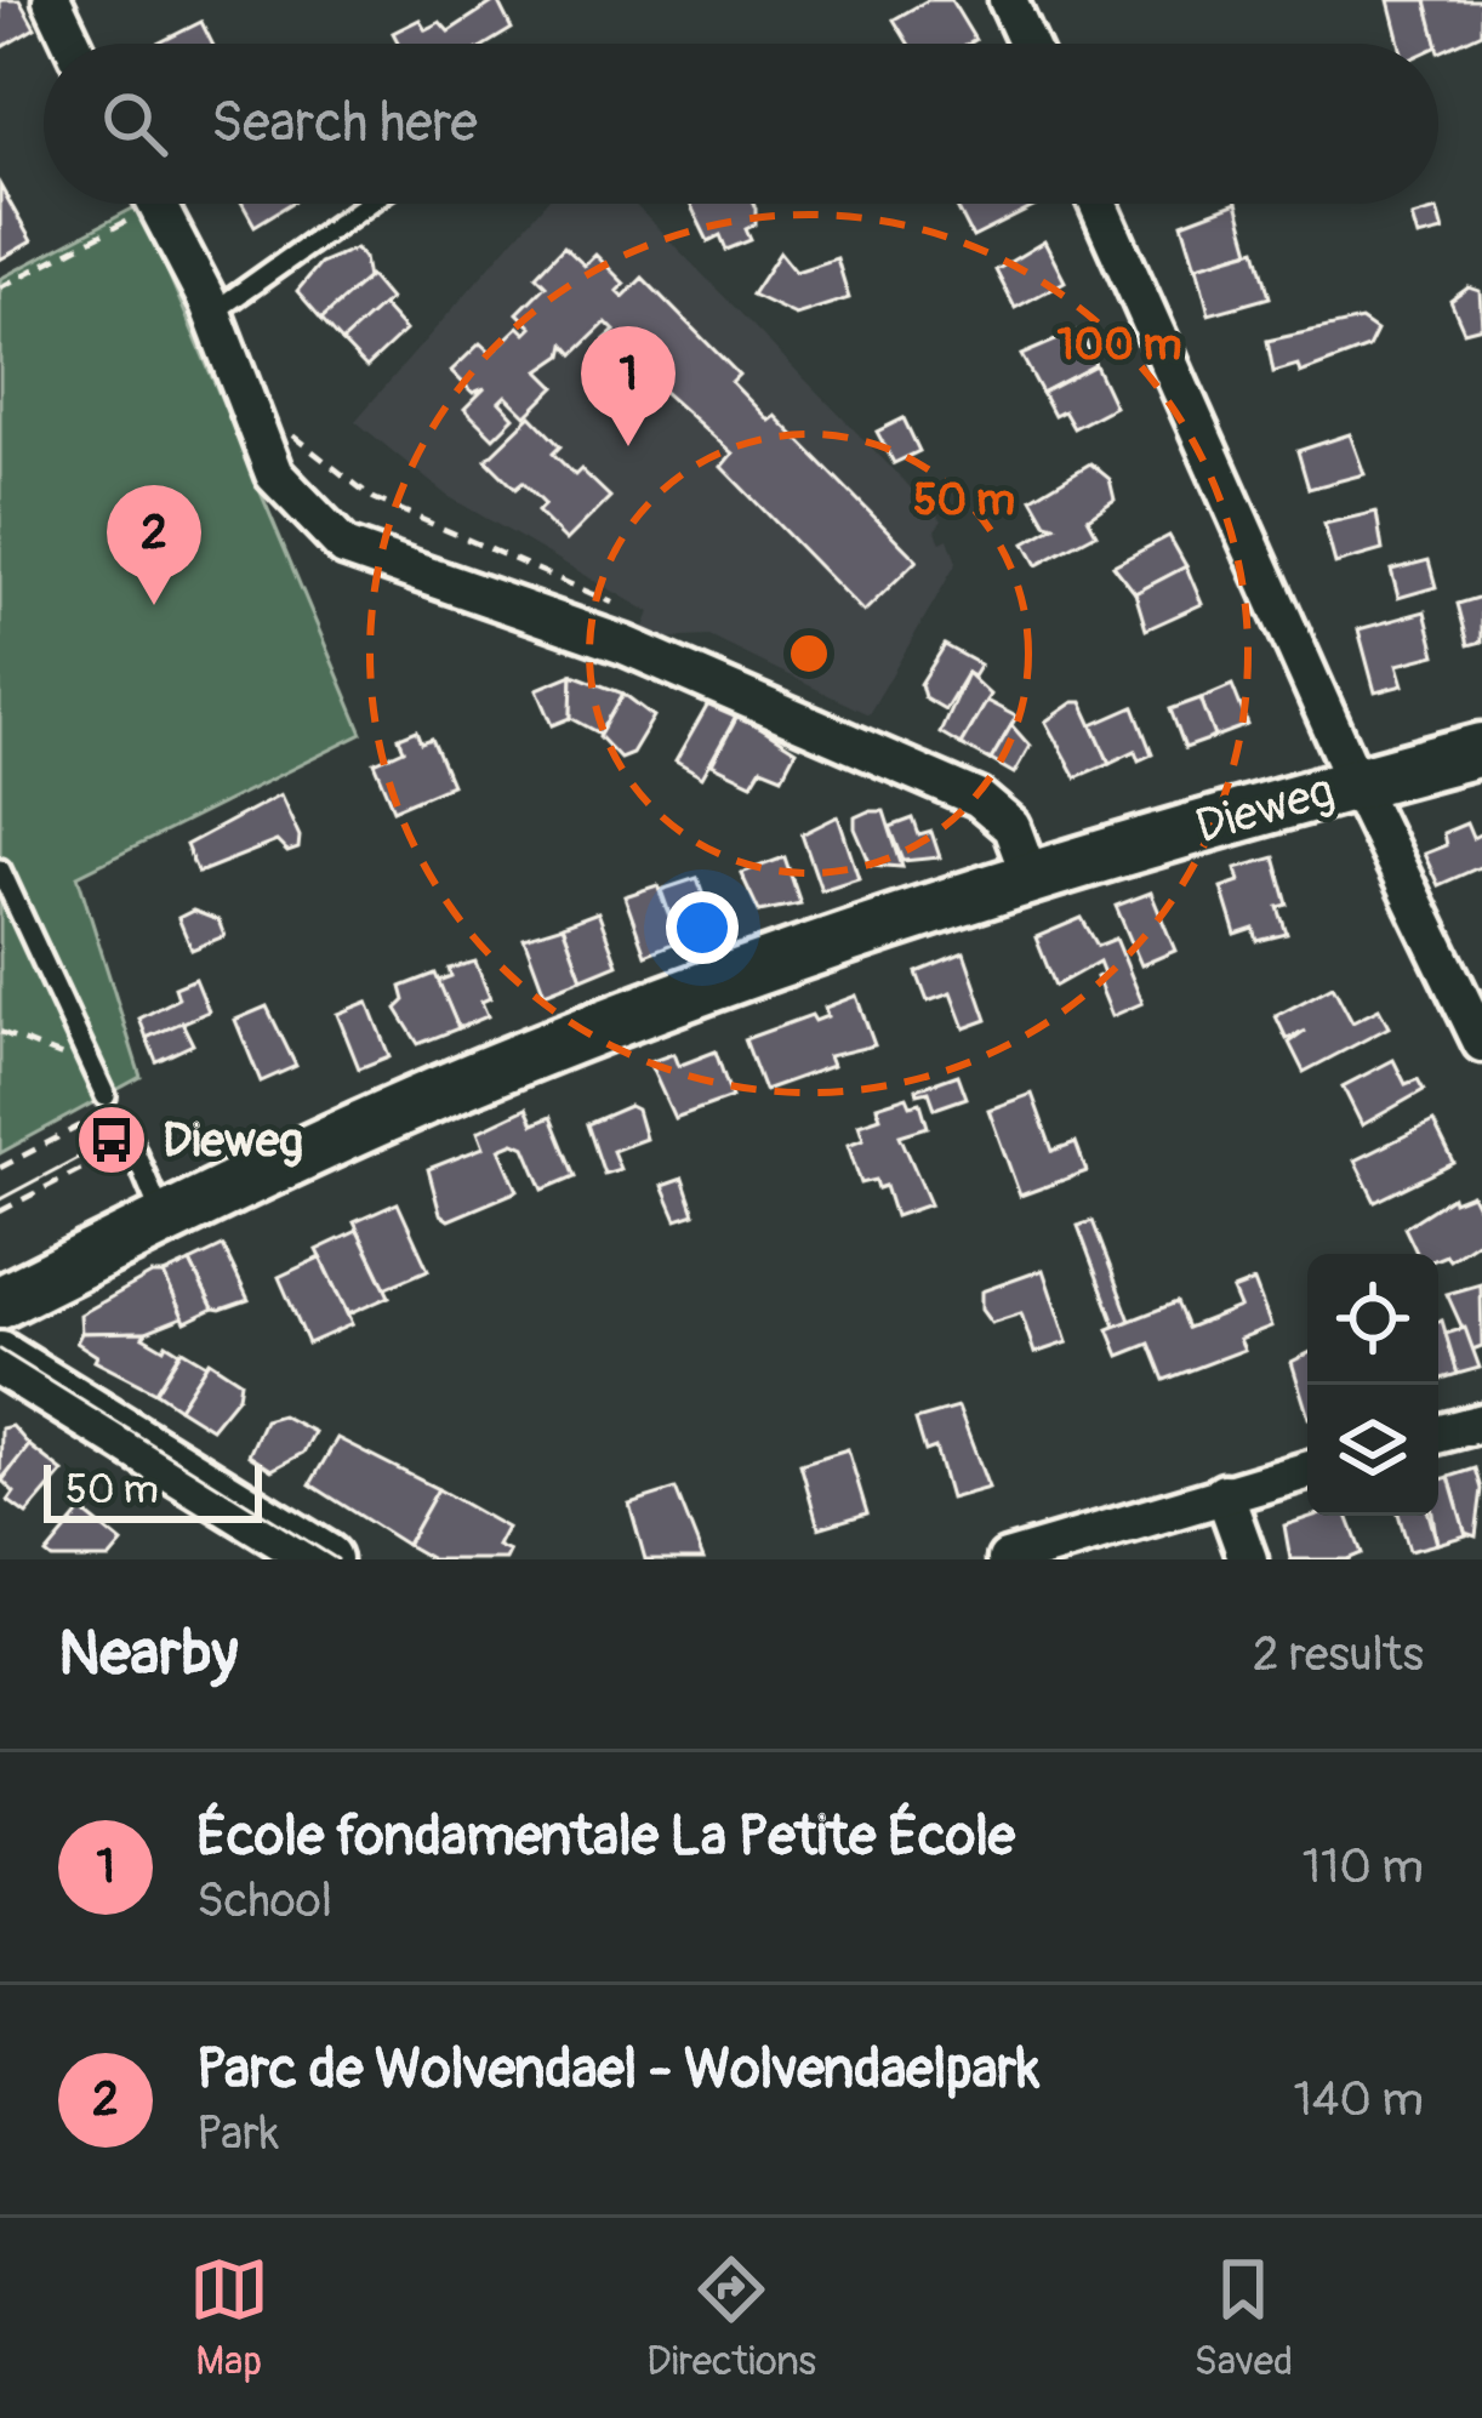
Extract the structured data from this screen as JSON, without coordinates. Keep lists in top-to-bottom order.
{
  "streets": {
    "street": ["Dieweg"]
  },
  "places": {
    "bus stop": ["Dieweg"]
  },
  "scale_bar": "50 m",
  "page": {
    "search": "Search here",
    "pins": ["1", "2"],
    "scale": "50 m",
    "heading": ["Nearby", "2 results"],
    "list": [
      {
        "mark": "1",
        "name": "École fondamentale La Petite École",
        "note": "School",
        "value": "110 m"
      },
      {
        "mark": "2",
        "name": "Parc de Wolvendael - Wolvendaelpark",
        "note": "Park",
        "value": "140 m"
      }
    ],
    "nav": ["Map", "Directions", "Saved"]
  },
  "rings": ["100 m", "50 m"]
}
